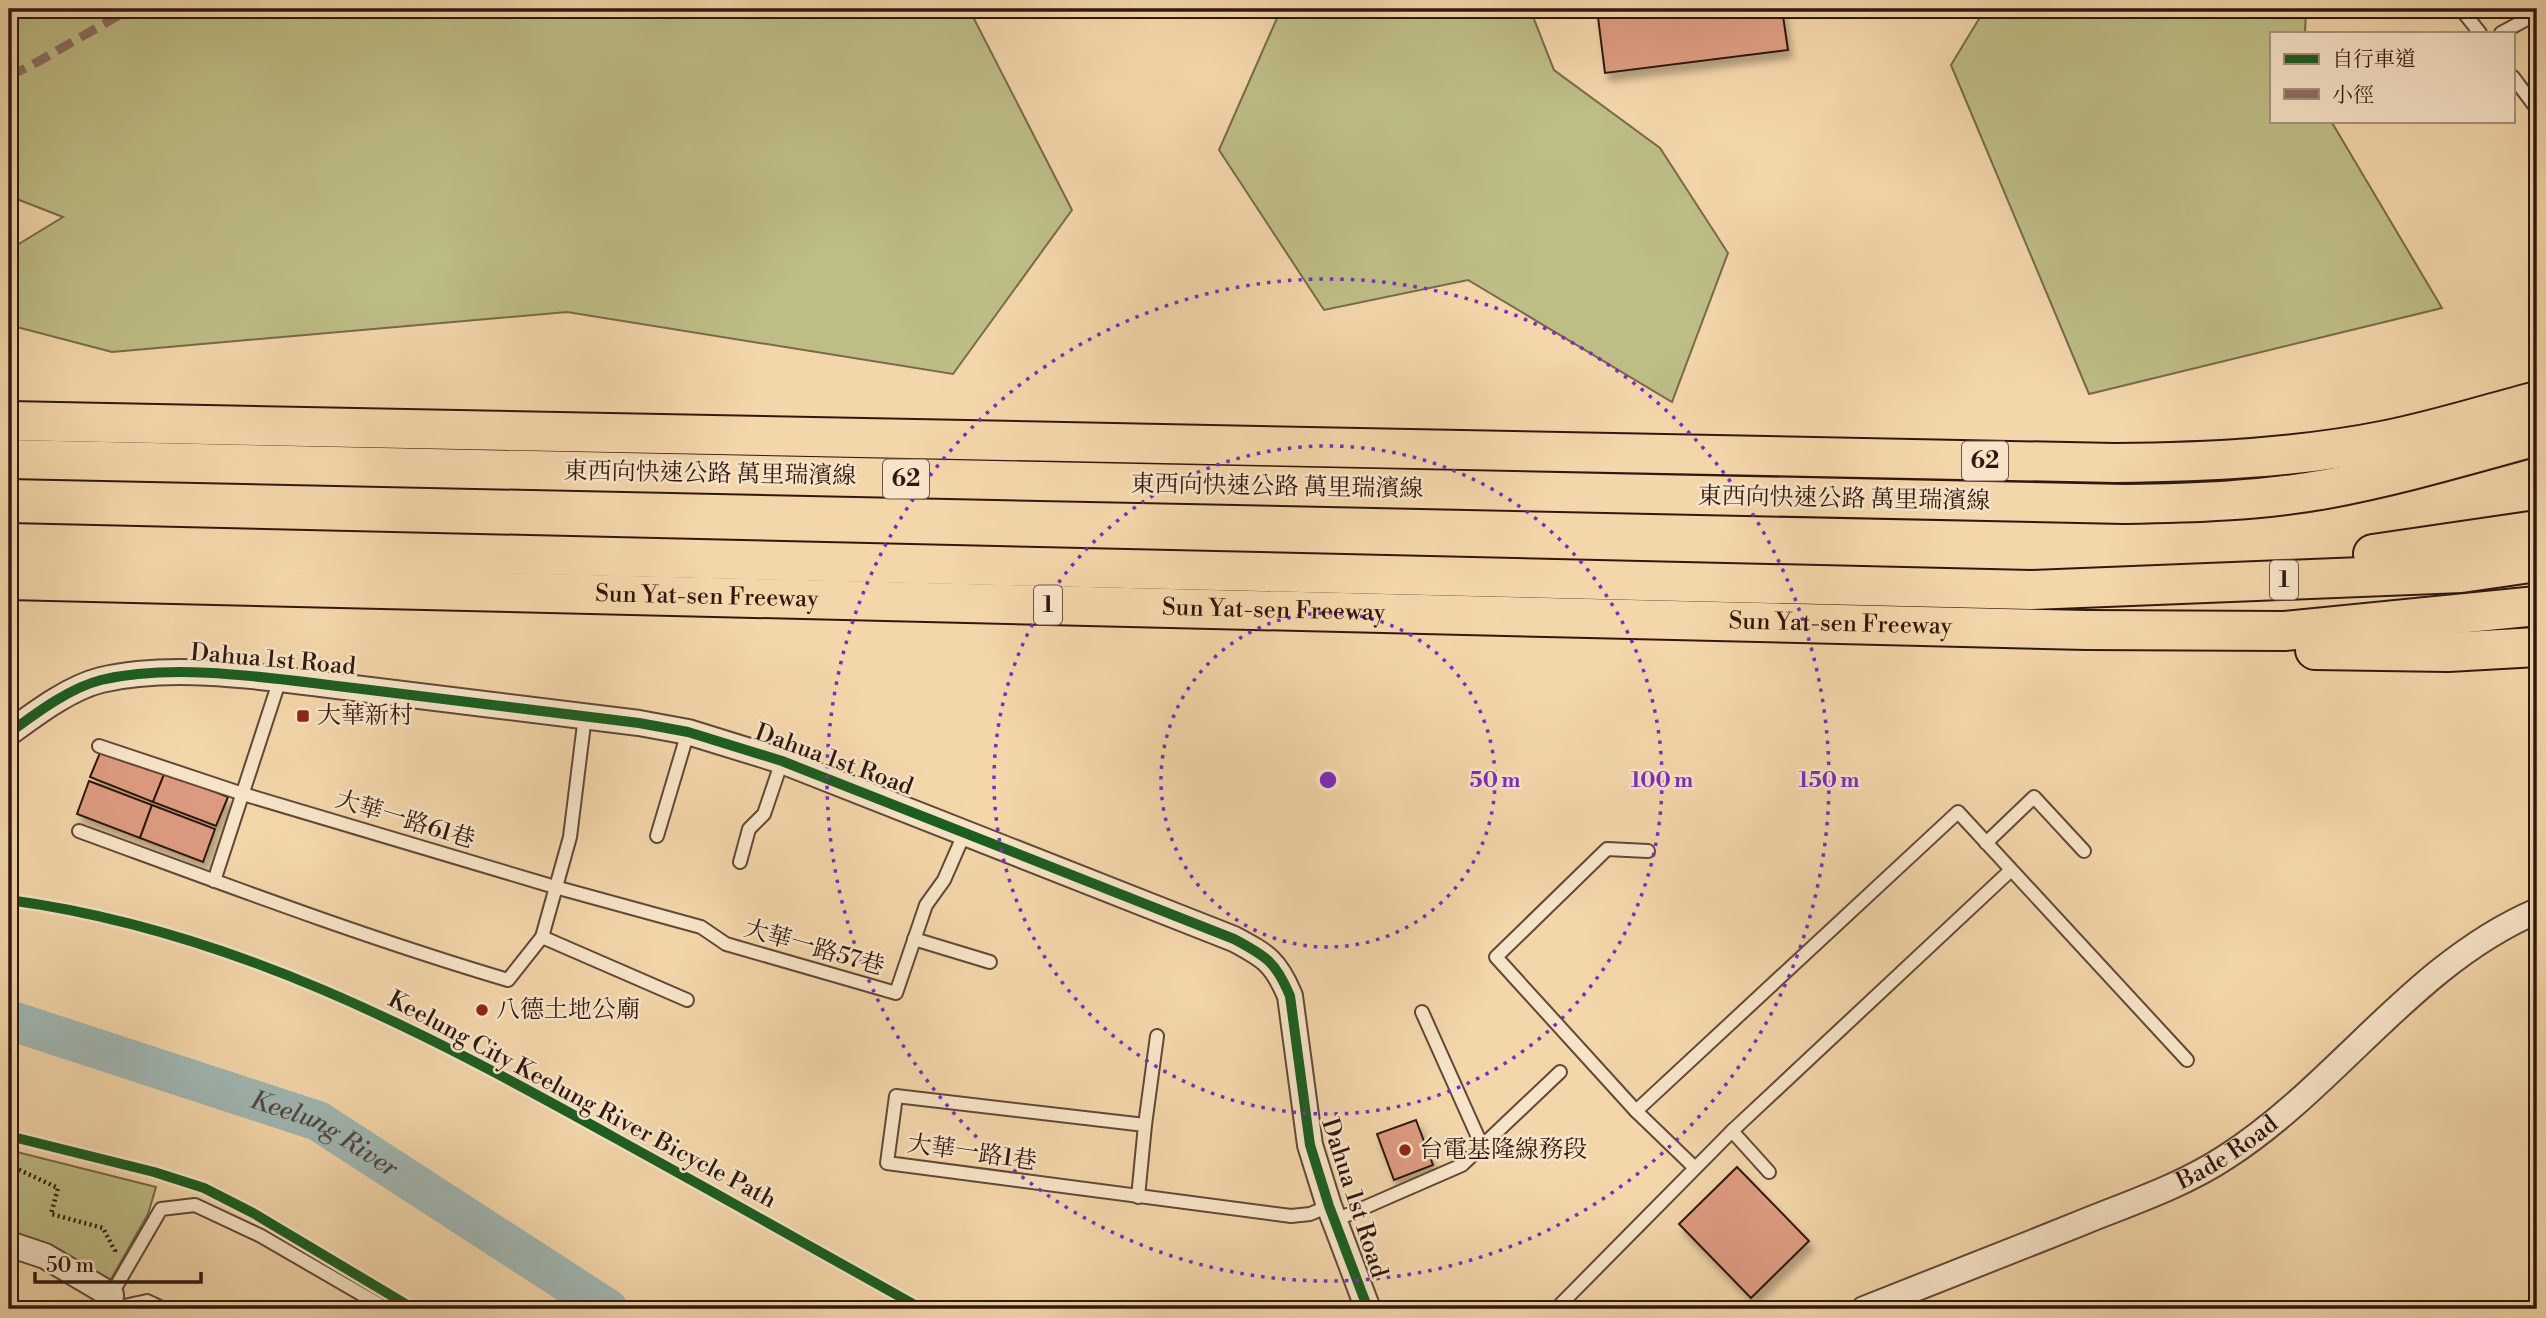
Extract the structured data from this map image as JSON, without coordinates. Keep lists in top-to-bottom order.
{
  "streets": {
    "highway": [
      "62",
      "東西向快速公路 萬里瑞濱線",
      "1",
      "Sun Yat-sen Freeway"
    ],
    "street": ["Dahua 1st Road", "Bade Road"],
    "lane": ["大華一路61巷", "大華一路57巷", "大華一路1巷"],
    "cycle path": ["Keelung City Keelung River Bicycle Path"]
  },
  "crossings": [
    ["Dahua 1st Road", "大華一路57巷"],
    ["Dahua 1st Road", "大華一路1巷"],
    ["大華一路61巷", "大華一路57巷"]
  ],
  "water": ["Keelung River"],
  "places": {
    "transit": ["大華新村"],
    "other": ["八德土地公廟", "台電基隆線務段"]
  },
  "legend": ["自行車道", "小徑"],
  "scale_bar": "50 m",
  "rings": ["50 m", "100 m", "150 m"]
}
